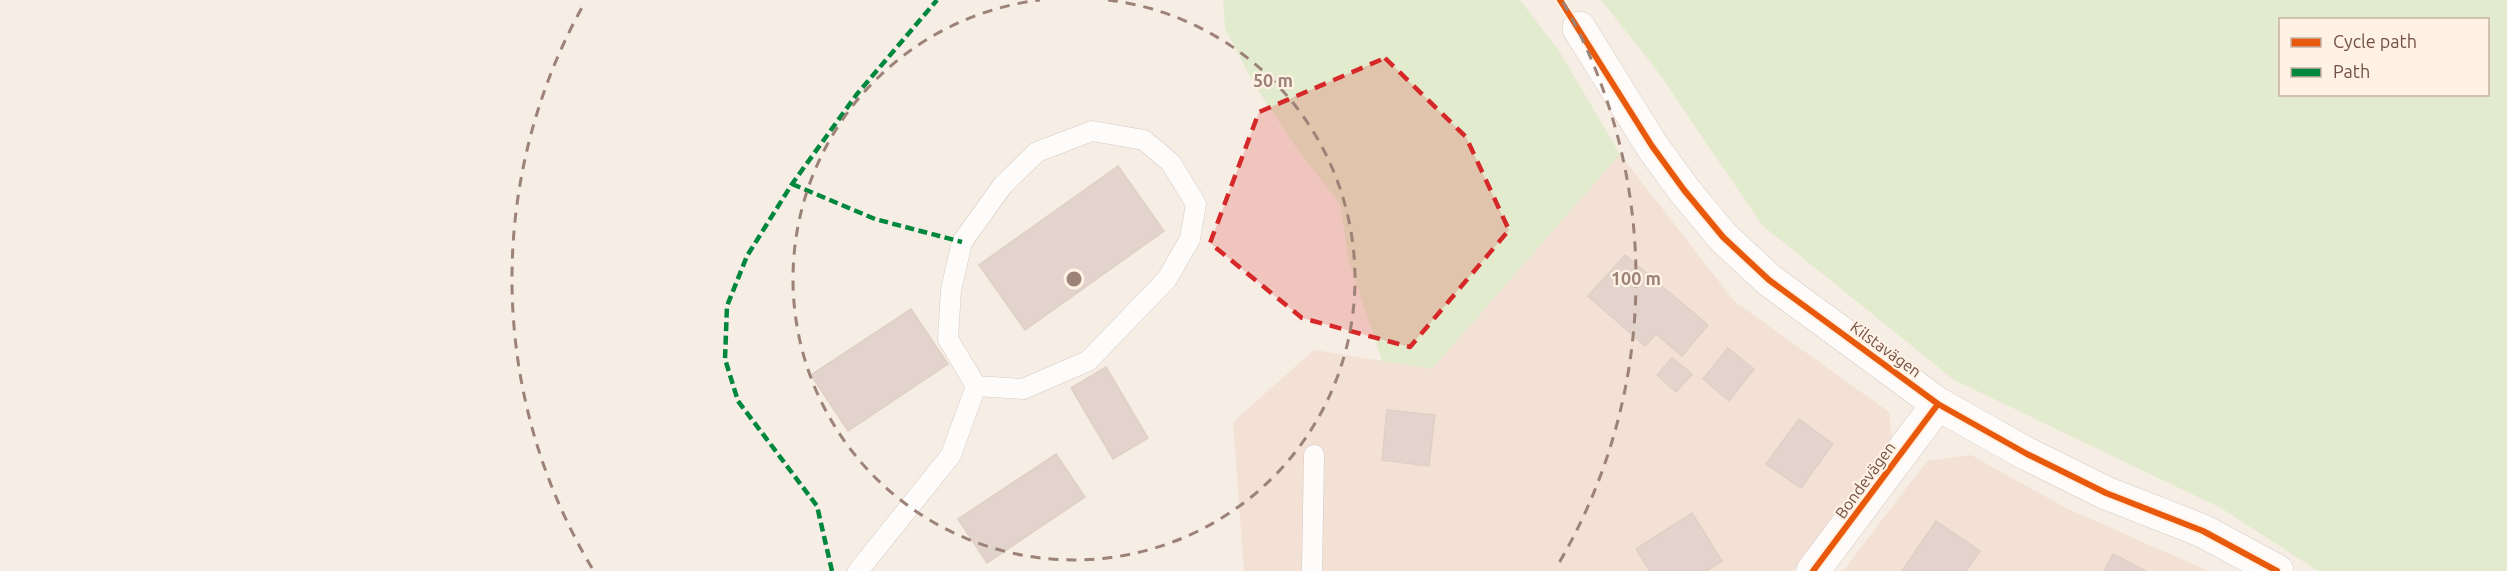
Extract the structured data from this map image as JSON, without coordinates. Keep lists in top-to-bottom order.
{
  "streets": {
    "street": ["Kilstavägen", "Bondevägen"]
  },
  "crossings": [
    ["Kilstavägen", "Bondevägen"]
  ],
  "legend": ["Cycle path", "Path"],
  "rings": ["50 m", "100 m"]
}
